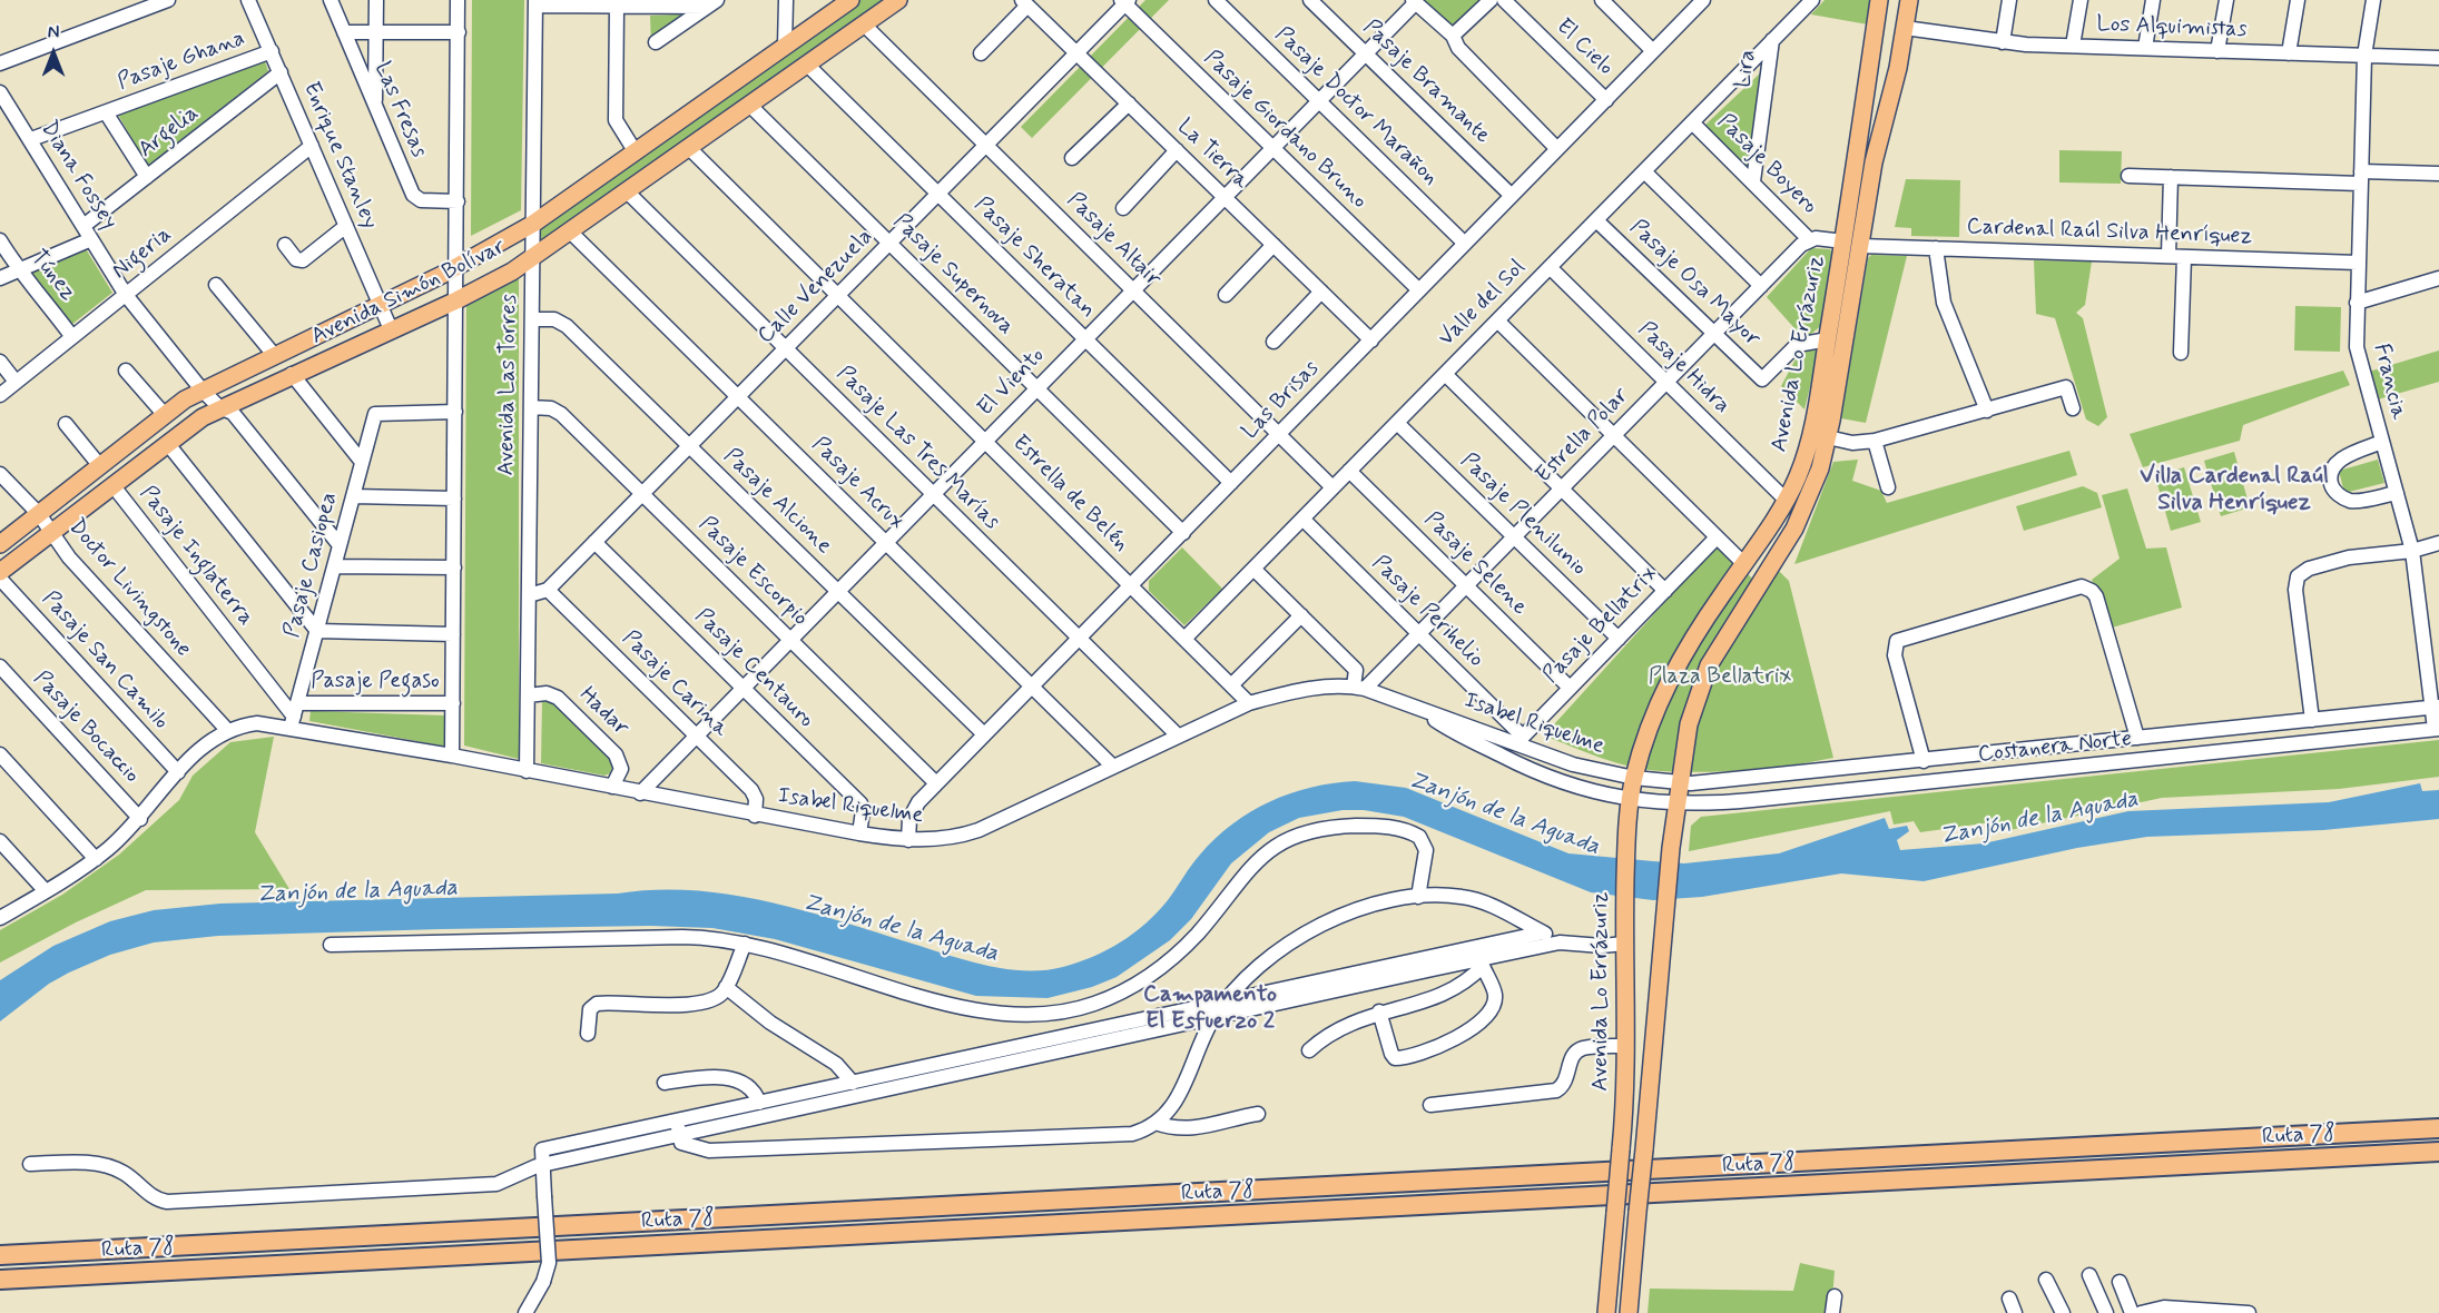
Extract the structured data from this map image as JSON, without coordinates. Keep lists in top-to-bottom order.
{
  "streets": {
    "highway": ["Ruta 78"],
    "main road": ["Avenida Simón Bolívar", "Avenida Lo Errázuriz"],
    "street": [
      "Los Alquimistas",
      "El Cielo",
      "Pasaje Ghana",
      "Lira",
      "Pasaje Bramante",
      "Pasaje Doctor Marañon",
      "Las Fresas",
      "Pasaje Giordano Bruno",
      "Argelia",
      "La Tierra",
      "Enrique Stanley",
      "Pasaje Boyero",
      "Diana Fossey",
      "Cardenal Raúl Silva Henríquez",
      "Pasaje Altair",
      "Nigeria",
      "Pasaje Sheratan",
      "Pasaje Supernova",
      "Túnez",
      "Pasaje Osa Mayor",
      "Calle Venezuela",
      "Valle del Sol",
      "Pasaje Hidra",
      "Francia",
      "El Viento",
      "Avenida Las Torres",
      "Las Brisas",
      "Estrella Polar",
      "Pasaje Las Tres Marías",
      "Pasaje Acrux",
      "Estrella de Belén",
      "Pasaje Alcione",
      "Pasaje Plenilunio",
      "Pasaje Inglaterra",
      "Pasaje Selene",
      "Pasaje Casiopea",
      "Pasaje Escorpio",
      "Doctor Livingstone",
      "Pasaje Perihelio",
      "Pasaje Bellatrix",
      "Pasaje San Camilo",
      "Pasaje Centauro",
      "Pasaje Pegaso",
      "Pasaje Carina",
      "Hadar",
      "Isabel Riquelme",
      "Pasaje Bocaccio",
      "Costanera Norte"
    ]
  },
  "crossings": [
    ["Los Alquimistas", "Avenida Lo Errázuriz"],
    ["Los Alquimistas", "Francia"],
    ["El Cielo", "Las Brisas"],
    ["Pasaje Ghana", "Enrique Stanley"],
    ["Pasaje Ghana", "Diana Fossey"],
    ["Lira", "Pasaje Boyero"],
    ["Lira", "Valle del Sol"],
    ["Pasaje Bramante", "El Viento"],
    ["Pasaje Bramante", "Las Brisas"],
    ["Pasaje Doctor Marañon", "El Viento"],
    ["Pasaje Doctor Marañon", "Las Brisas"],
    ["Pasaje Giordano Bruno", "Calle Venezuela"],
    ["Pasaje Giordano Bruno", "El Viento"],
    ["Pasaje Giordano Bruno", "Las Brisas"],
    ["Argelia", "Enrique Stanley"],
    ["Argelia", "Diana Fossey"],
    ["La Tierra", "Calle Venezuela"],
    ["La Tierra", "El Viento"],
    ["La Tierra", "Las Brisas"],
    ["Enrique Stanley", "Nigeria"],
    ["Enrique Stanley", "Avenida Simón Bolívar"],
    ["Pasaje Boyero", "Valle del Sol"],
    ["Pasaje Boyero", "Estrella Polar"],
    ["Diana Fossey", "Nigeria"],
    ["Diana Fossey", "Avenida Simón Bolívar"],
    ["Diana Fossey", "Pasaje Casiopea"],
    ["Cardenal Raúl Silva Henríquez", "Avenida Lo Errázuriz"],
    ["Cardenal Raúl Silva Henríquez", "Francia"],
    ["Pasaje Altair", "Calle Venezuela"],
    ["Pasaje Altair", "Avenida Simón Bolívar"],
    ["Pasaje Altair", "Valle del Sol"],
    ["Pasaje Altair", "El Viento"],
    ["Pasaje Altair", "Las Brisas"],
    ["Nigeria", "Túnez"],
    ["Pasaje Sheratan", "Calle Venezuela"],
    ["Pasaje Sheratan", "Avenida Simón Bolívar"],
    ["Pasaje Sheratan", "El Viento"],
    ["Pasaje Sheratan", "Las Brisas"],
    ["Pasaje Supernova", "Calle Venezuela"],
    ["Pasaje Supernova", "Avenida Simón Bolívar"],
    ["Pasaje Supernova", "El Viento"],
    ["Pasaje Supernova", "Las Brisas"],
    ["Pasaje Osa Mayor", "Valle del Sol"],
    ["Pasaje Osa Mayor", "Avenida Lo Errázuriz"],
    ["Pasaje Osa Mayor", "Estrella Polar"],
    ["Calle Venezuela", "Avenida Las Torres"],
    ["Calle Venezuela", "Pasaje Las Tres Marías"],
    ["Calle Venezuela", "Pasaje Acrux"],
    ["Calle Venezuela", "Estrella de Belén"],
    ["Calle Venezuela", "Pasaje Alcione"],
    ["Calle Venezuela", "Pasaje Escorpio"],
    ["Calle Venezuela", "Pasaje Centauro"],
    ["Calle Venezuela", "Pasaje Carina"],
    ["Avenida Simón Bolívar", "Avenida Las Torres"],
    ["Avenida Simón Bolívar", "Pasaje Las Tres Marías"],
    ["Avenida Simón Bolívar", "Pasaje Acrux"],
    ["Avenida Simón Bolívar", "Estrella de Belén"],
    ["Avenida Simón Bolívar", "Pasaje Inglaterra"],
    ["Avenida Simón Bolívar", "Doctor Livingstone"],
    ["Valle del Sol", "Pasaje Hidra"],
    ["Valle del Sol", "Estrella de Belén"],
    ["Valle del Sol", "Pasaje Plenilunio"],
    ["Valle del Sol", "Pasaje Selene"],
    ["Valle del Sol", "Pasaje Perihelio"],
    ["Avenida Lo Errázuriz", "Pasaje Hidra"],
    ["Avenida Lo Errázuriz", "Isabel Riquelme"],
    ["Avenida Lo Errázuriz", "Costanera Norte"],
    ["Pasaje Hidra", "Estrella Polar"],
    ["Francia", "Costanera Norte"],
    ["El Viento", "Pasaje Las Tres Marías"],
    ["El Viento", "Pasaje Acrux"],
    ["El Viento", "Estrella de Belén"],
    ["El Viento", "Pasaje Alcione"],
    ["El Viento", "Pasaje Escorpio"],
    ["El Viento", "Pasaje Centauro"],
    ["El Viento", "Pasaje Carina"],
    ["El Viento", "Isabel Riquelme"],
    ["Avenida Las Torres", "Pasaje Alcione"],
    ["Avenida Las Torres", "Pasaje Escorpio"],
    ["Avenida Las Torres", "Hadar"],
    ["Avenida Las Torres", "Isabel Riquelme"],
    ["Las Brisas", "Pasaje Las Tres Marías"],
    ["Las Brisas", "Pasaje Acrux"],
    ["Las Brisas", "Estrella de Belén"],
    ["Las Brisas", "Pasaje Alcione"],
    ["Las Brisas", "Pasaje Escorpio"],
    ["Las Brisas", "Isabel Riquelme"],
    ["Estrella Polar", "Pasaje Plenilunio"],
    ["Estrella Polar", "Pasaje Selene"],
    ["Estrella Polar", "Pasaje Perihelio"],
    ["Estrella Polar", "Isabel Riquelme"],
    ["Pasaje Las Tres Marías", "Isabel Riquelme"],
    ["Pasaje Acrux", "Isabel Riquelme"],
    ["Estrella de Belén", "Isabel Riquelme"],
    ["Pasaje Plenilunio", "Pasaje Bellatrix"],
    ["Pasaje Inglaterra", "Pasaje Casiopea"],
    ["Pasaje Inglaterra", "Pasaje Pegaso"],
    ["Pasaje Inglaterra", "Isabel Riquelme"],
    ["Pasaje Selene", "Pasaje Bellatrix"],
    ["Pasaje Casiopea", "Pasaje Pegaso"],
    ["Pasaje Casiopea", "Isabel Riquelme"],
    ["Pasaje Perihelio", "Pasaje Bellatrix"],
    ["Pasaje Perihelio", "Isabel Riquelme"],
    ["Pasaje Bellatrix", "Isabel Riquelme"],
    ["Pasaje Centauro", "Isabel Riquelme"],
    ["Pasaje Pegaso", "Isabel Riquelme"],
    ["Pasaje Carina", "Isabel Riquelme"],
    ["Hadar", "Isabel Riquelme"],
    ["Isabel Riquelme", "Costanera Norte"]
  ],
  "districts": ["Villa Cardenal Raúl Silva Henríquez", "Campamento El Esfuerzo 2"],
  "water": ["Zanjón de la Aguada"],
  "parks": ["Plaza Bellatrix"],
  "north": "top"
}
